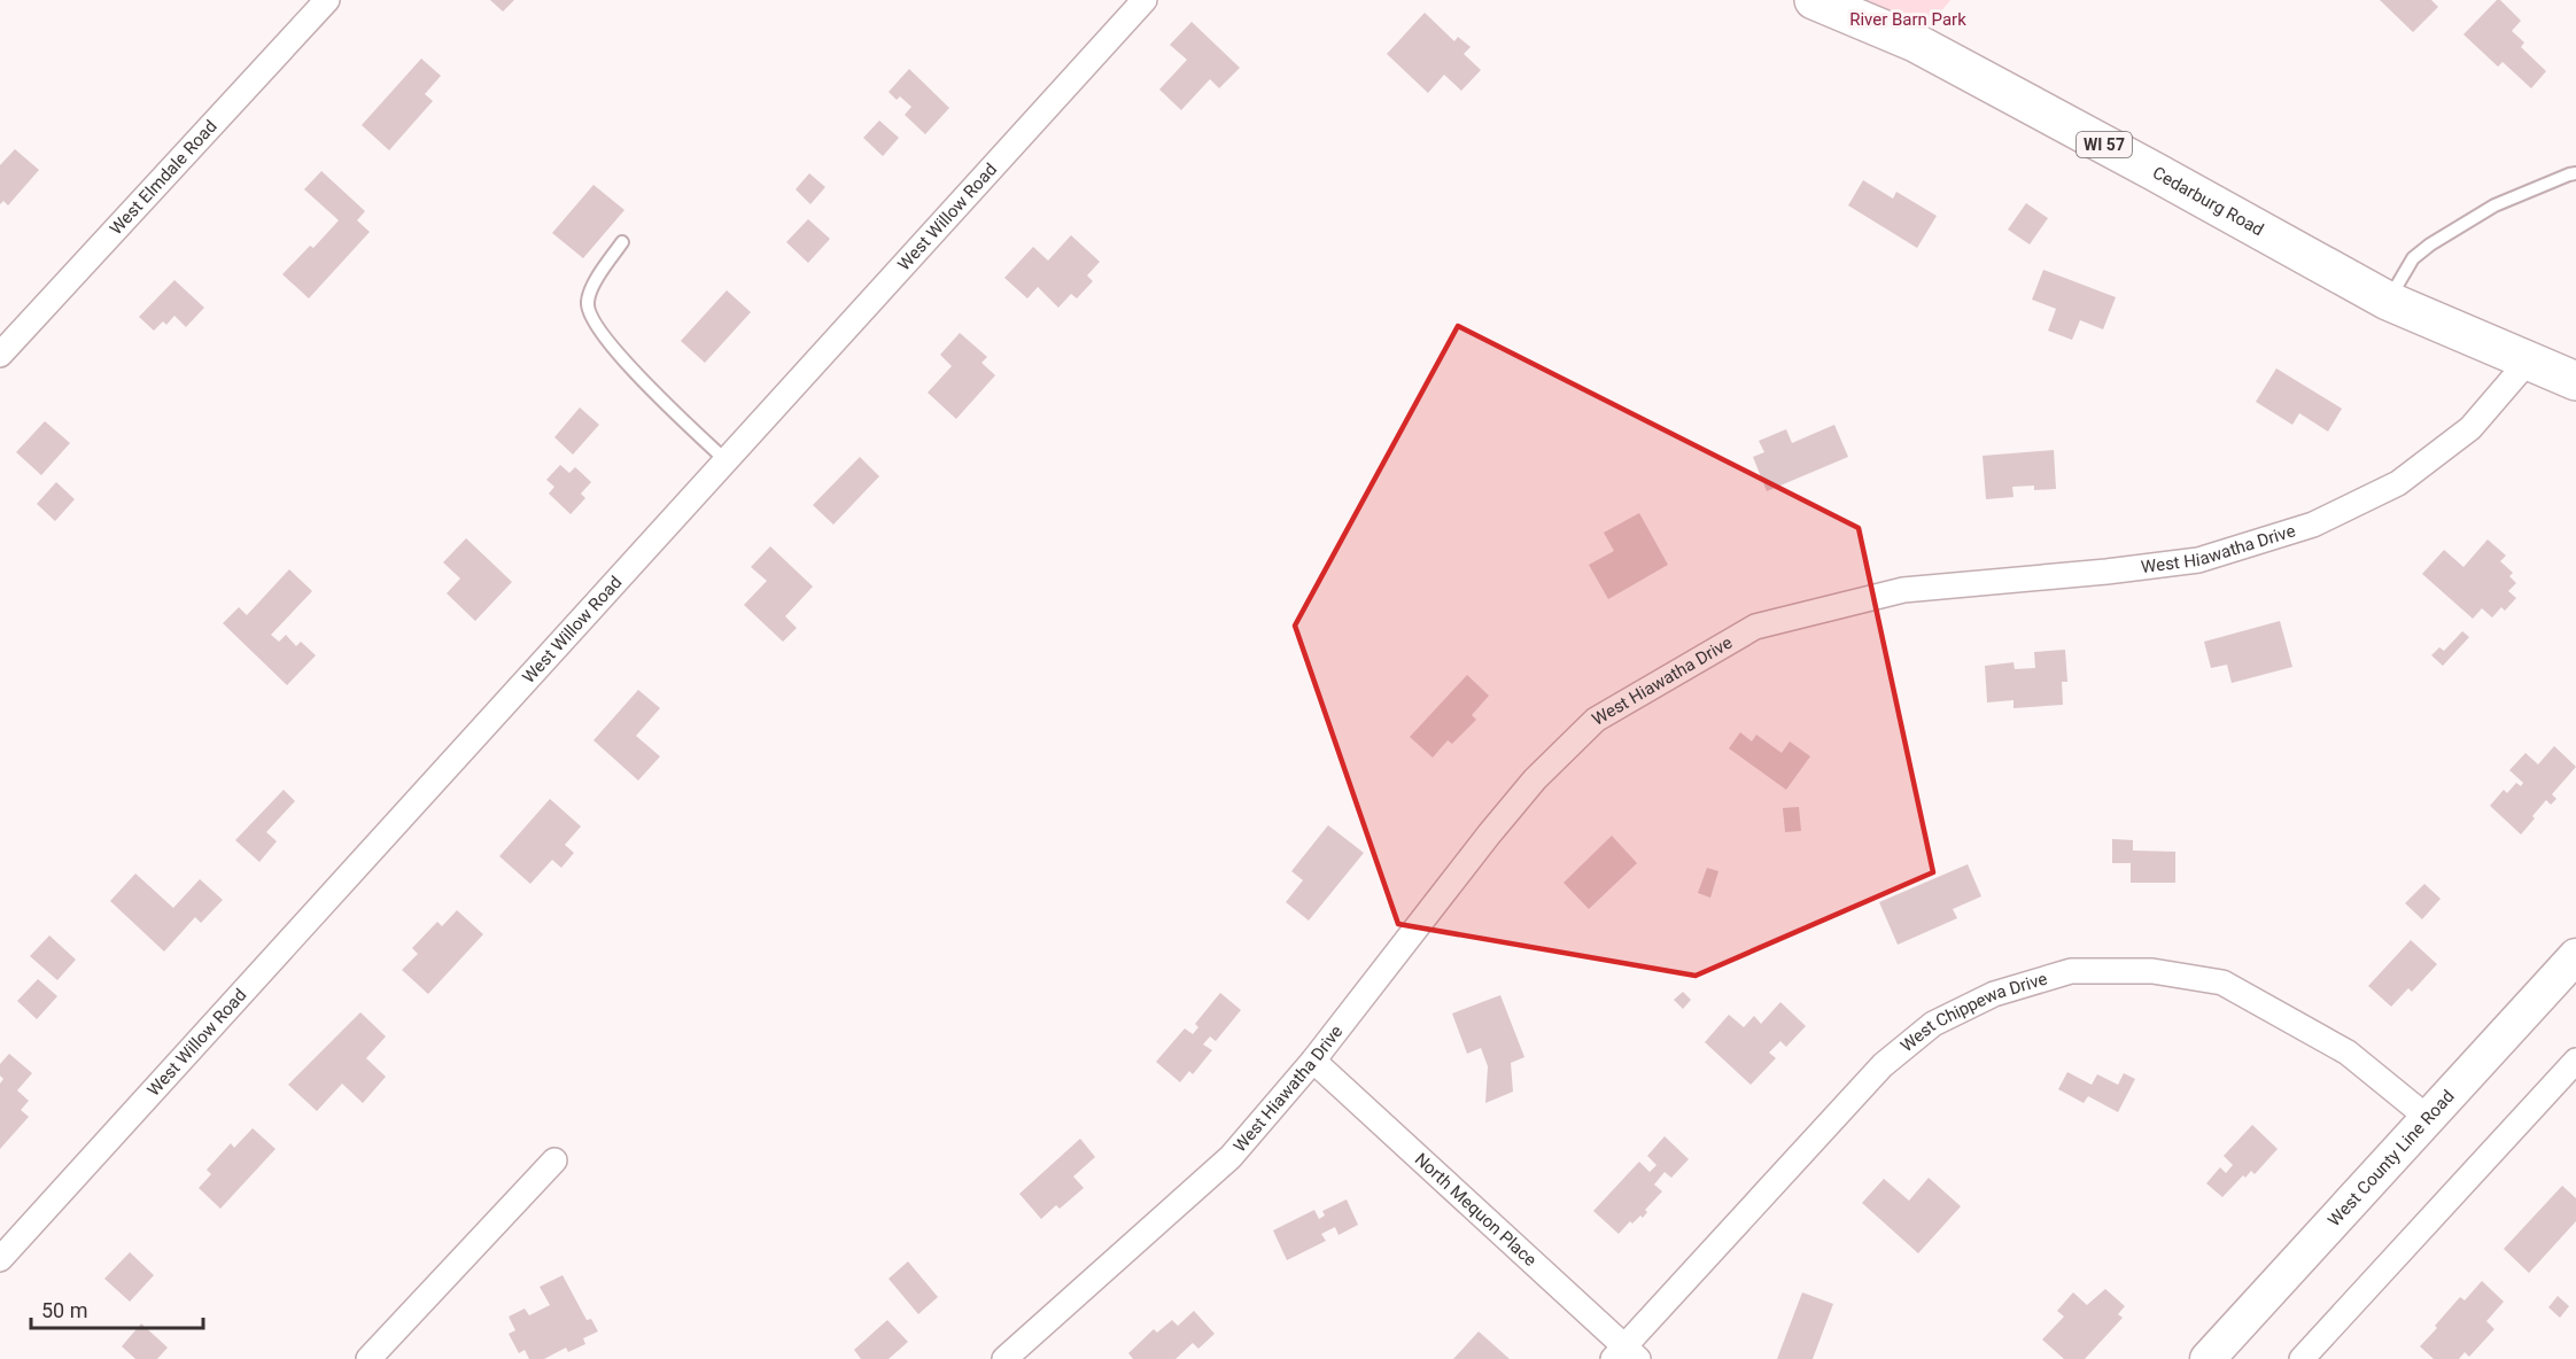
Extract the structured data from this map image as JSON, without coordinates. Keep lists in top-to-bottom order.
{
  "streets": {
    "main road": ["WI 57", "Cedarburg Road"],
    "street": [
      "West Elmdale Road",
      "West Willow Road",
      "West Hiawatha Drive",
      "West Chippewa Drive",
      "West County Line Road",
      "North Mequon Place"
    ]
  },
  "crossings": [
    ["Cedarburg Road", "West Hiawatha Drive"],
    ["West Hiawatha Drive", "North Mequon Place"],
    ["West Chippewa Drive", "West County Line Road"],
    ["West Chippewa Drive", "North Mequon Place"]
  ],
  "parks": ["River Barn Park"],
  "scale_bar": "50 m"
}
